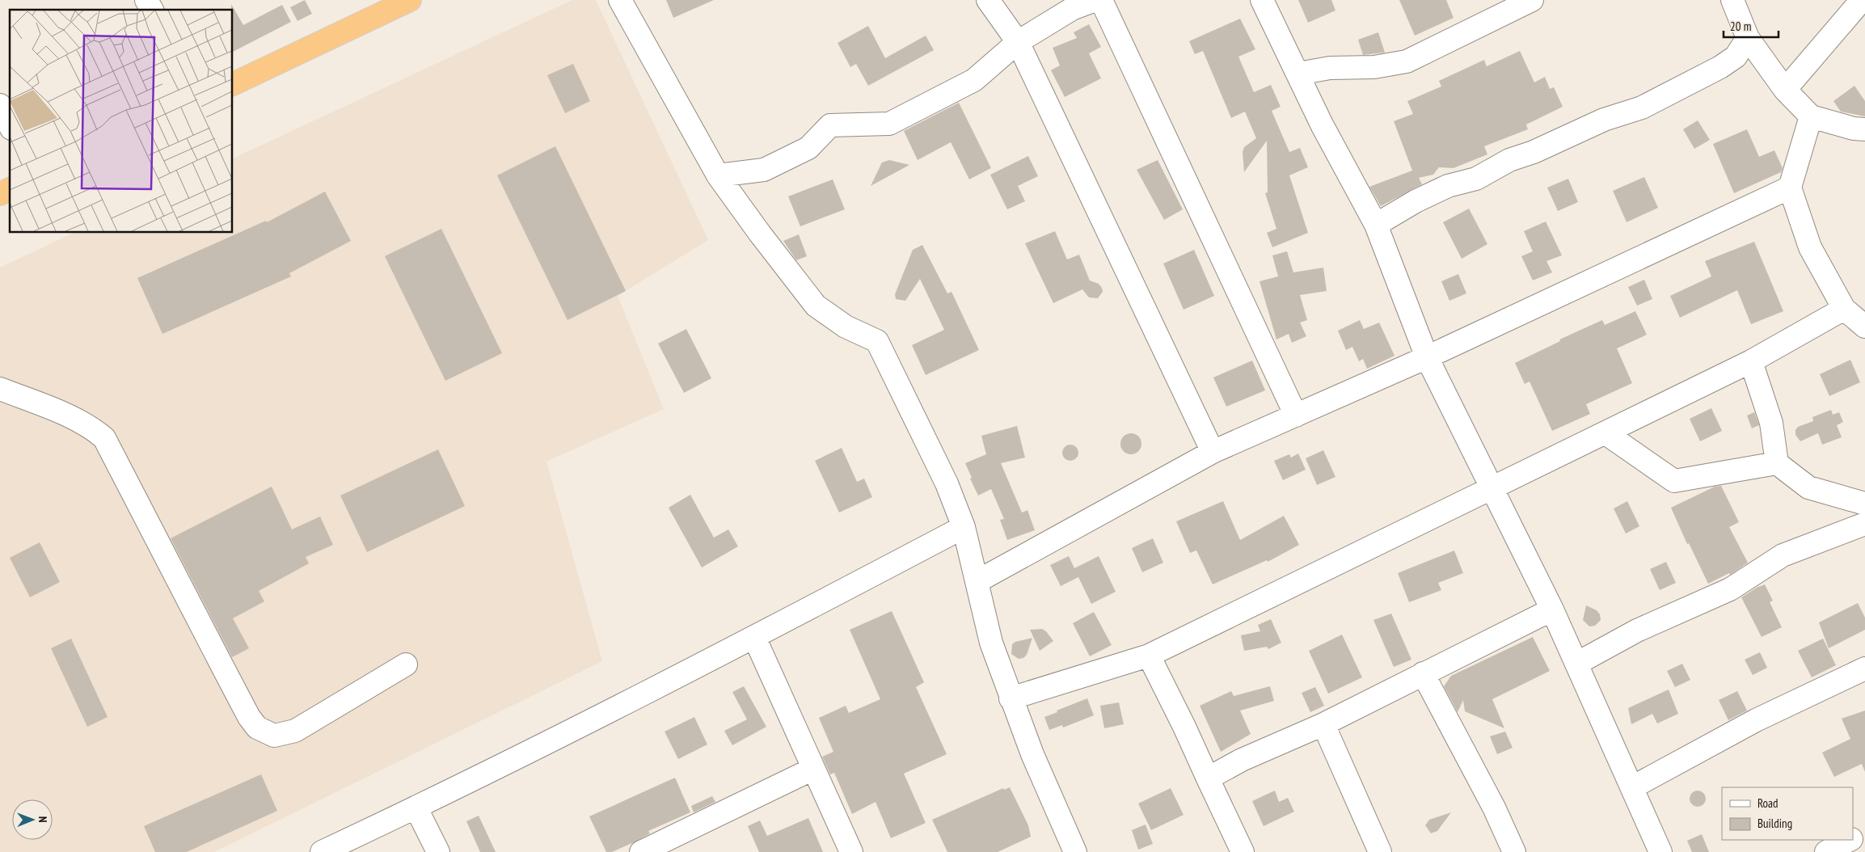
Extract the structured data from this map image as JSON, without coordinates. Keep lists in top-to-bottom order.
{
  "legend": ["Road", "Building"],
  "scale_bar": "20 m",
  "north": "right"
}
